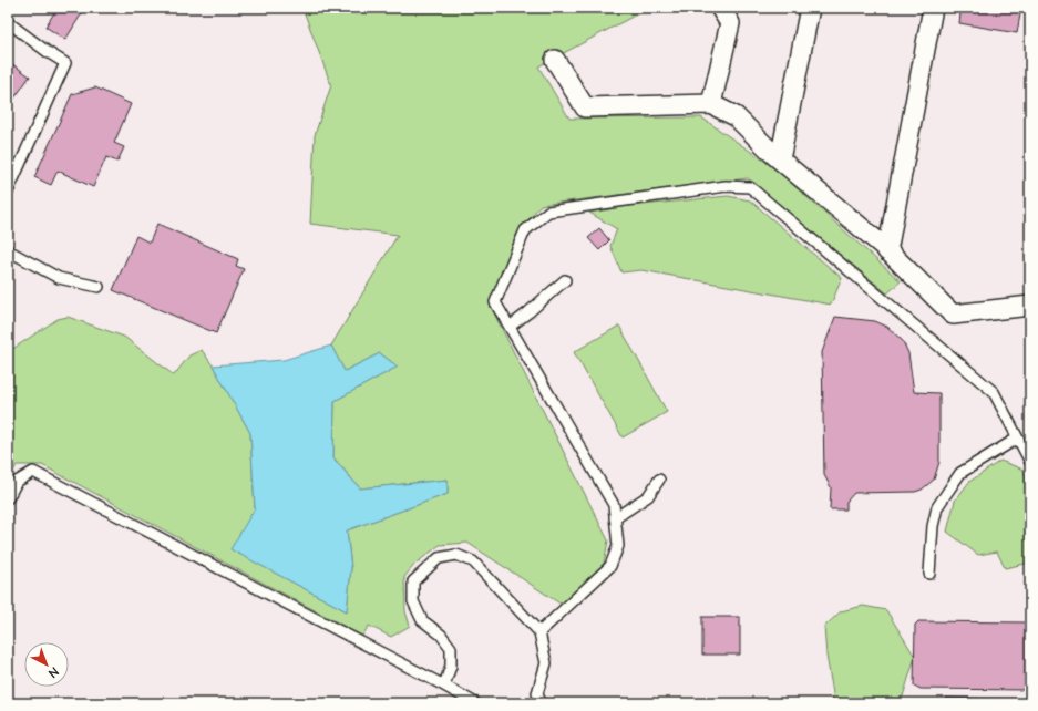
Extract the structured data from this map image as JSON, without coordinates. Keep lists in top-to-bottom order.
{
  "north": "bottom right"
}
